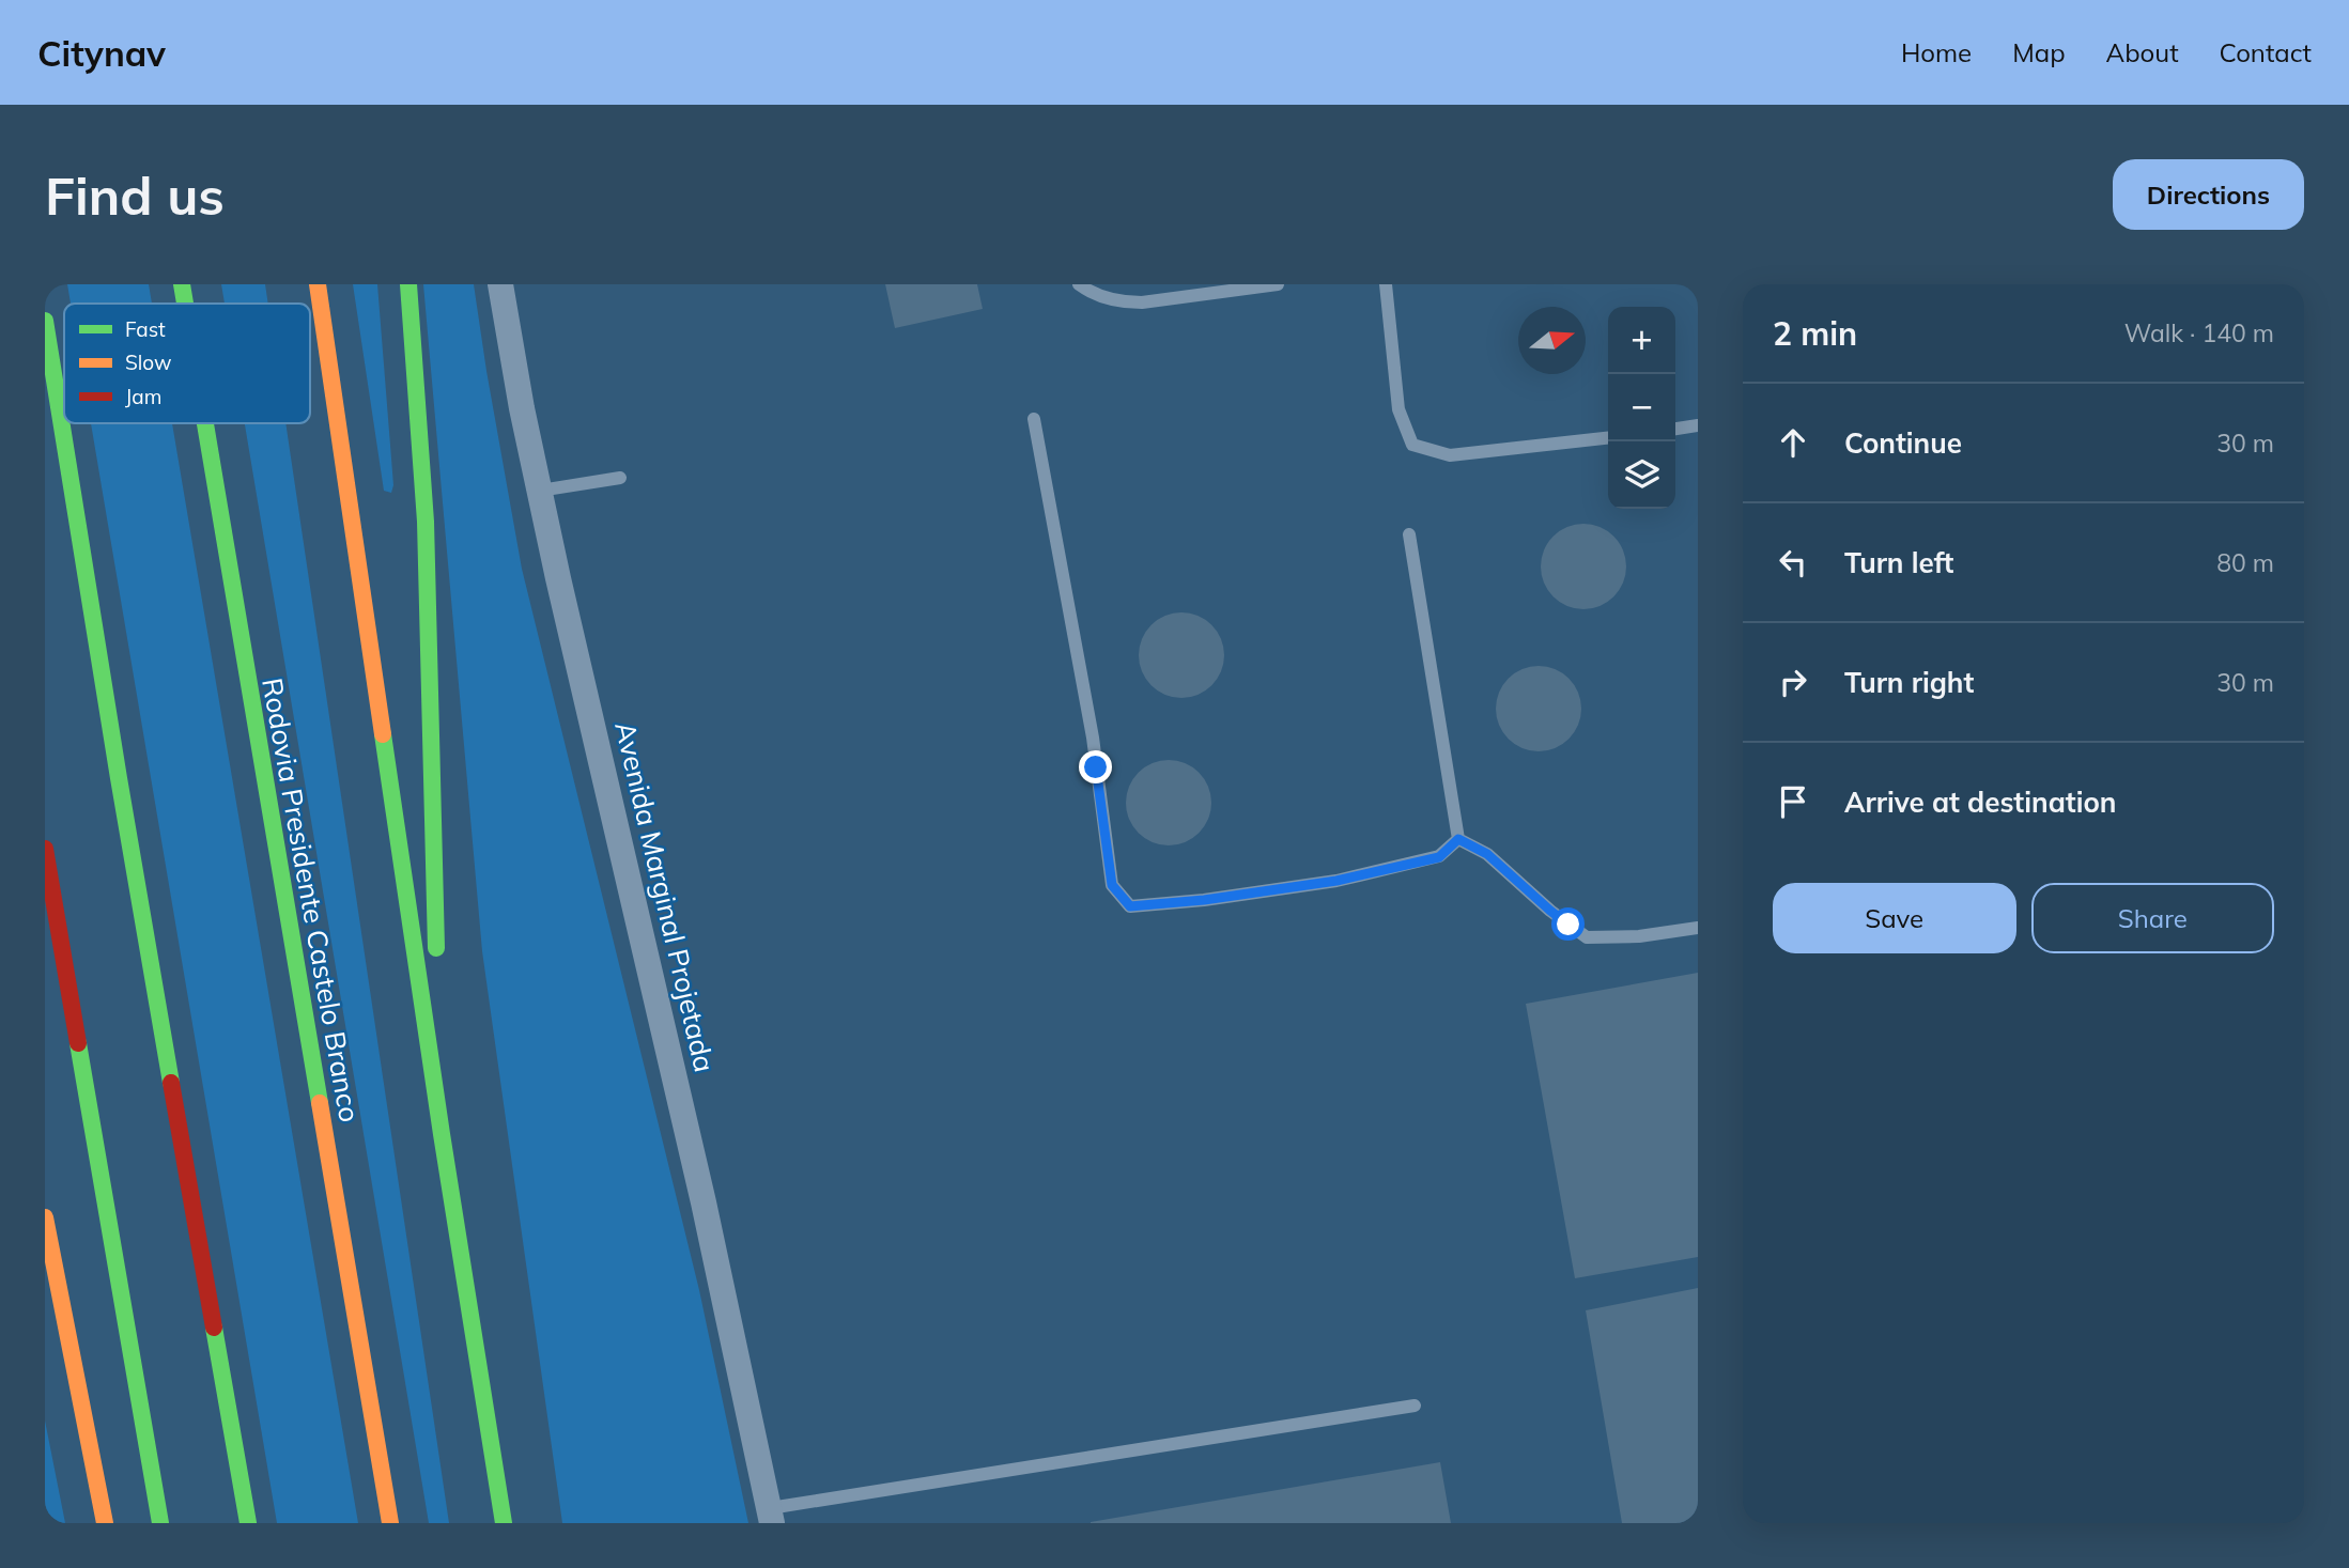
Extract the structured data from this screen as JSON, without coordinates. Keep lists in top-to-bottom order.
{
  "streets": {
    "highway": ["Rodovia Presidente Castelo Branco"],
    "street": ["Avenida Marginal Projetada"]
  },
  "legend": ["Fast", "Slow", "Jam"],
  "north": "right",
  "page": {
    "header": "Citynav",
    "nav": [
      "Home",
      "Map",
      "About",
      "Contact"
    ],
    "buttons": [
      "Directions",
      ["Save", "Share"]
    ],
    "title": "Find us",
    "heading": ["2 min", "Walk · 140 m"],
    "map_buttons": ["+", "−"],
    "list": [
      ["Continue", "30 m"],
      ["Turn left", "80 m"],
      ["Turn right", "30 m"],
      "Arrive at destination"
    ]
  }
}
